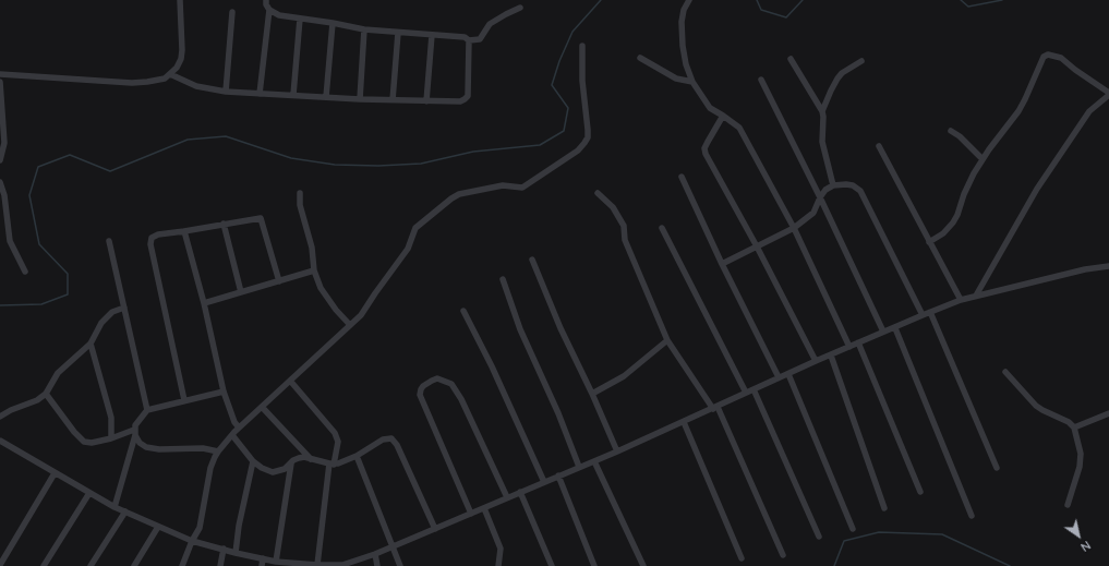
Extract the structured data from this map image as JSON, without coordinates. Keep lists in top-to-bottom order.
{
  "north": "bottom right"
}
